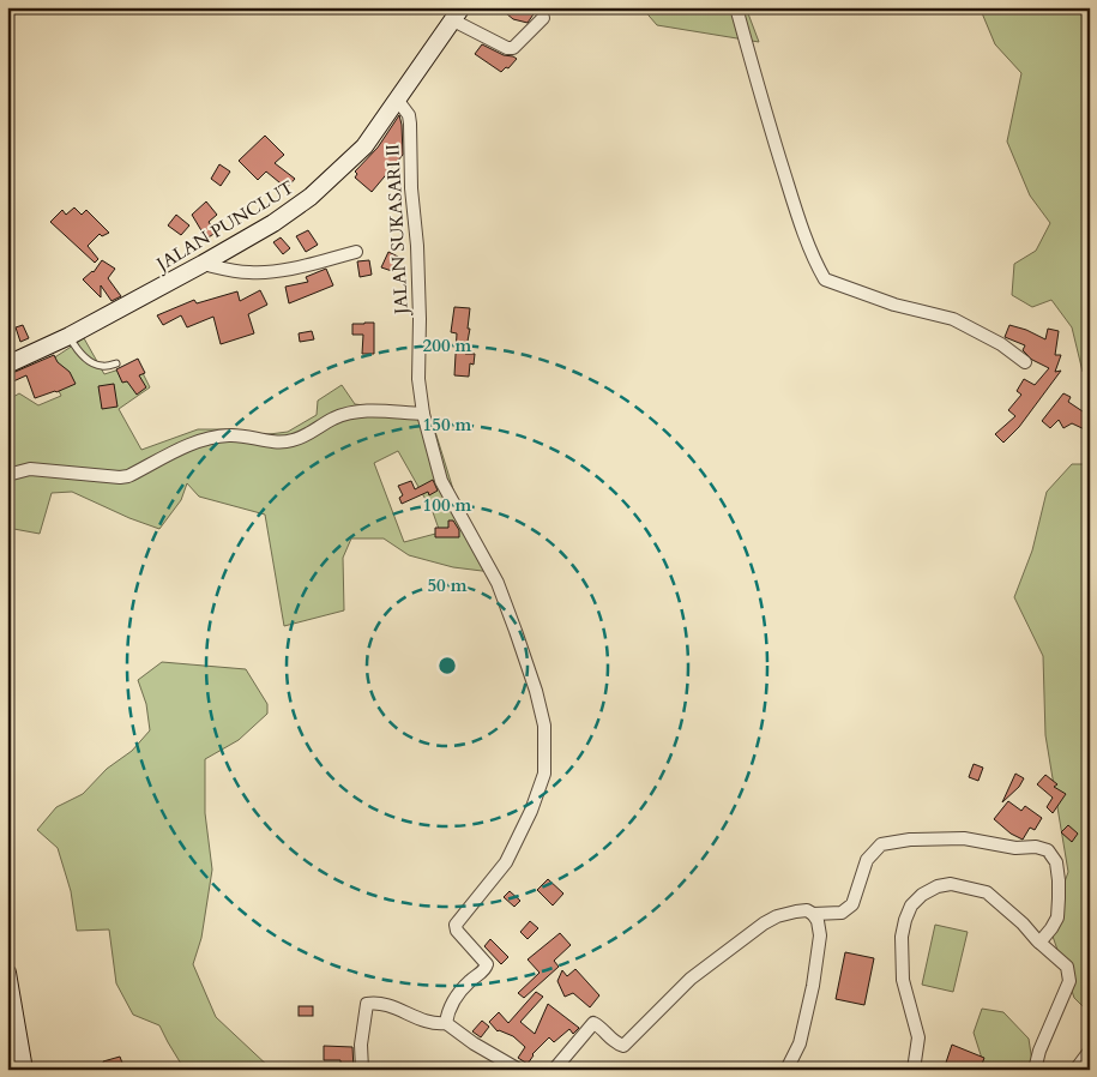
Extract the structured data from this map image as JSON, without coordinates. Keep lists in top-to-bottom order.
{
  "streets": {
    "main road": ["JALAN PUNCLUT"],
    "street": ["JALAN SUKASARI II"]
  },
  "crossings": [
    ["JALAN PUNCLUT", "JALAN SUKASARI II"]
  ],
  "rings": [
    "200 m",
    "150 m",
    "100 m",
    "50 m"
  ]
}
